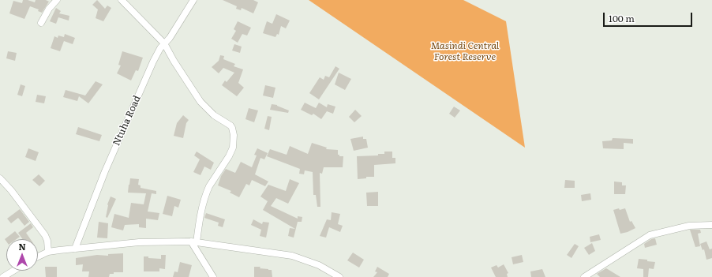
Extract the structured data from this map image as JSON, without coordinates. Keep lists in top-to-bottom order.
{
  "streets": {
    "street": ["Ntuha Road"]
  },
  "parks": ["Masindi Central Forest Reserve"],
  "scale_bar": "100 m",
  "north": "top"
}
